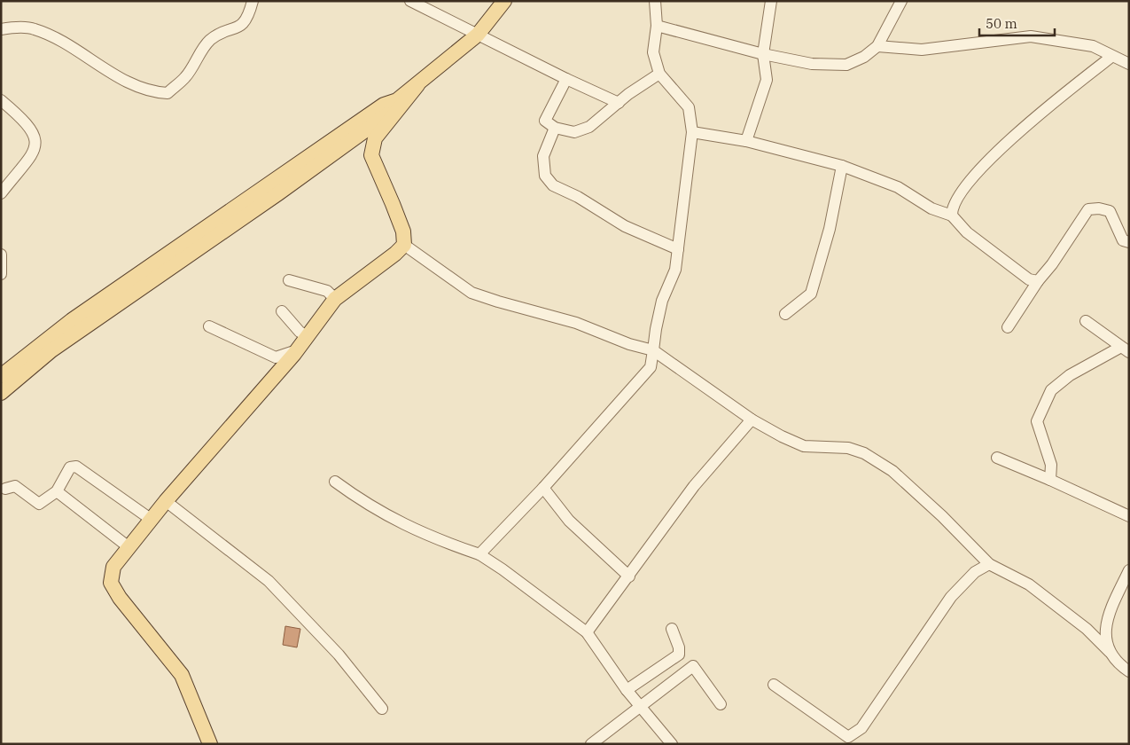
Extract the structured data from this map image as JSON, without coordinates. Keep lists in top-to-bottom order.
{
  "scale_bar": "50 m"
}
